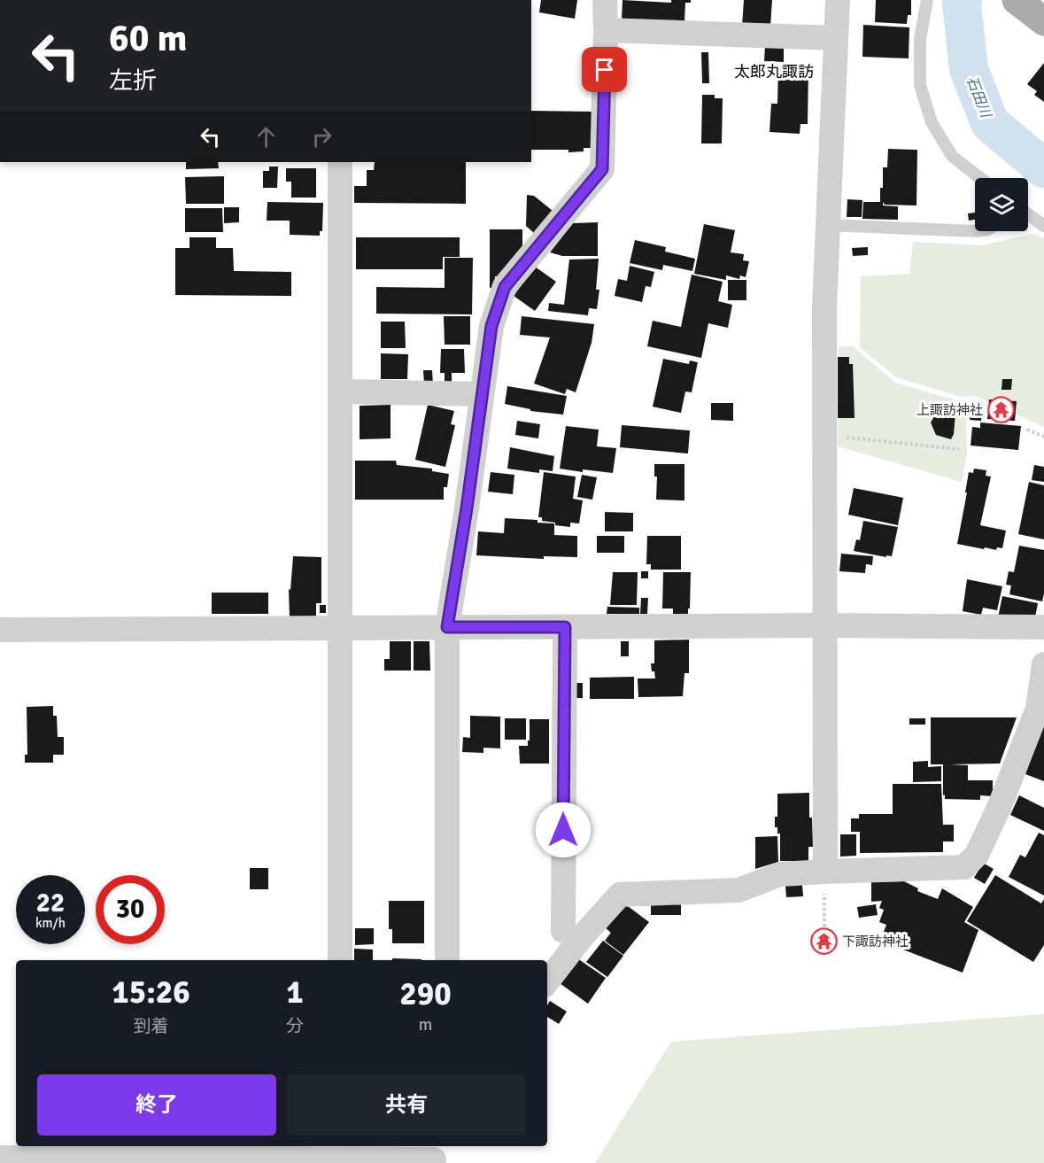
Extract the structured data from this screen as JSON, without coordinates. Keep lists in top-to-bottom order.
{
  "districts": ["太郎丸諏訪"],
  "water": ["石田川"],
  "places": {
    "temple": ["上諏訪神社", "下諏訪神社"]
  },
  "page": {
    "turn": ["60 m", "左折"],
    "speed": "22 km/h",
    "limit": "30",
    "eta": [
      "15:26",
      "到着",
      "1",
      "分",
      "290",
      "m"
    ],
    "buttons": ["終了", "共有"]
  }
}
